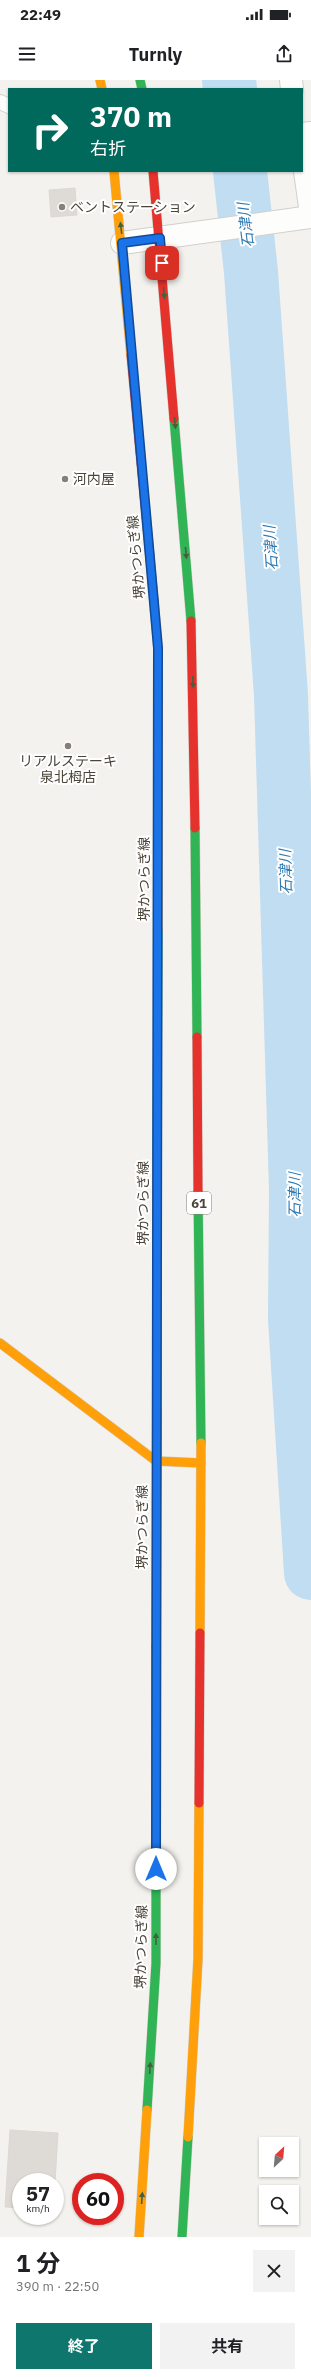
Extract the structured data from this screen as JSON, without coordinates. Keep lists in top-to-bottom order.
{
  "streets": {
    "main road": ["堺かつらぎ線", "61"]
  },
  "water": ["石津川"],
  "places": ["ベントステーション", "河内屋", "リアルステーキ 泉北栂店"],
  "north": "top right",
  "page": {
    "status": "22:49",
    "header": "Turnly",
    "turn": ["370 m", "右折"],
    "speed": "57 km/h",
    "limit": "60",
    "heading": ["1 分", "390 m · 22:50"],
    "buttons": ["終了", "共有"]
  }
}
